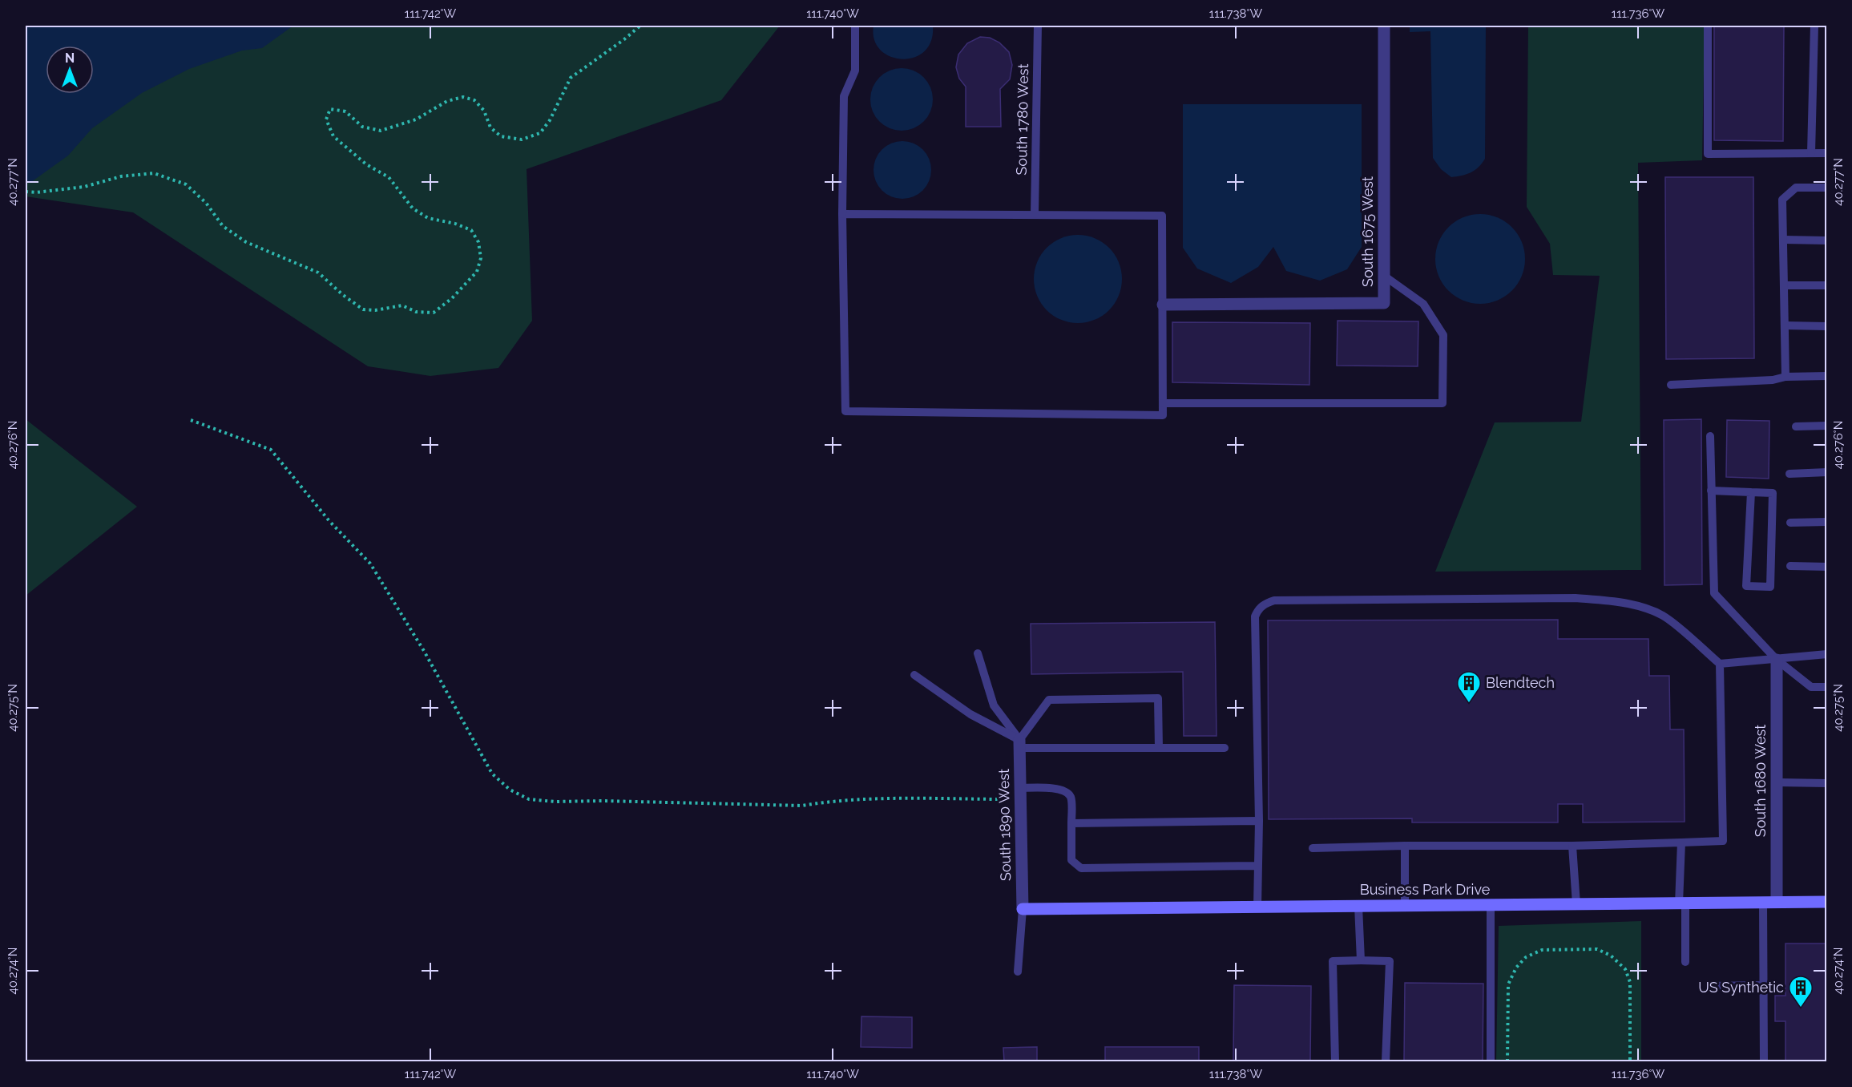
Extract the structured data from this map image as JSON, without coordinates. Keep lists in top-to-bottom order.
{
  "streets": {
    "street": [
      "South 1675 West",
      "South 1680 West",
      "South 1890 West",
      "Business Park Drive"
    ],
    "lane": ["South 1780 West"]
  },
  "crossings": [
    ["South 1680 West", "Business Park Drive"],
    ["South 1890 West", "Business Park Drive"]
  ],
  "places": {
    "building": ["Blendtech", "US Synthetic"]
  },
  "north": "top",
  "coordinates": [
    "111.742°W",
    "111.740°W",
    "111.738°W",
    "111.736°W",
    "40.277°N",
    "40.276°N",
    "40.275°N",
    "40.274°N"
  ]
}
